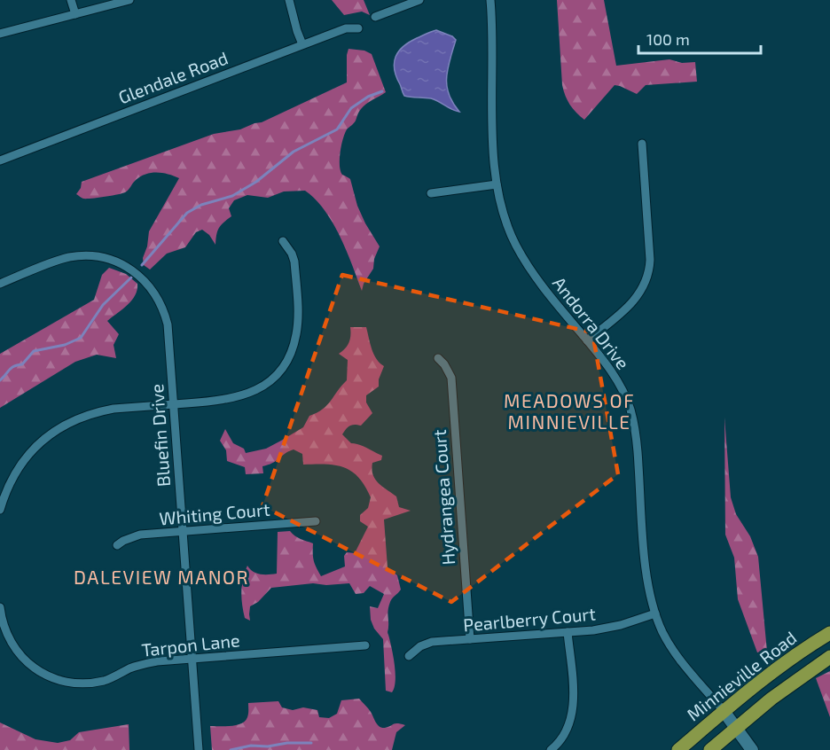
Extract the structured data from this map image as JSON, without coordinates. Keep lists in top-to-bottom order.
{
  "streets": {
    "main road": ["Minnieville Road"],
    "street": [
      "Glendale Road",
      "Andorra Drive",
      "Bluefin Drive",
      "Hydrangea Court",
      "Whiting Court",
      "Pearlberry Court",
      "Tarpon Lane"
    ]
  },
  "crossings": [
    ["Andorra Drive", "Pearlberry Court"],
    ["Andorra Drive", "Minnieville Road"],
    ["Bluefin Drive", "Whiting Court"],
    ["Bluefin Drive", "Tarpon Lane"],
    ["Hydrangea Court", "Pearlberry Court"]
  ],
  "districts": ["MEADOWS OF MINNIEVILLE", "DALEVIEW MANOR"],
  "scale_bar": "100 m"
}
